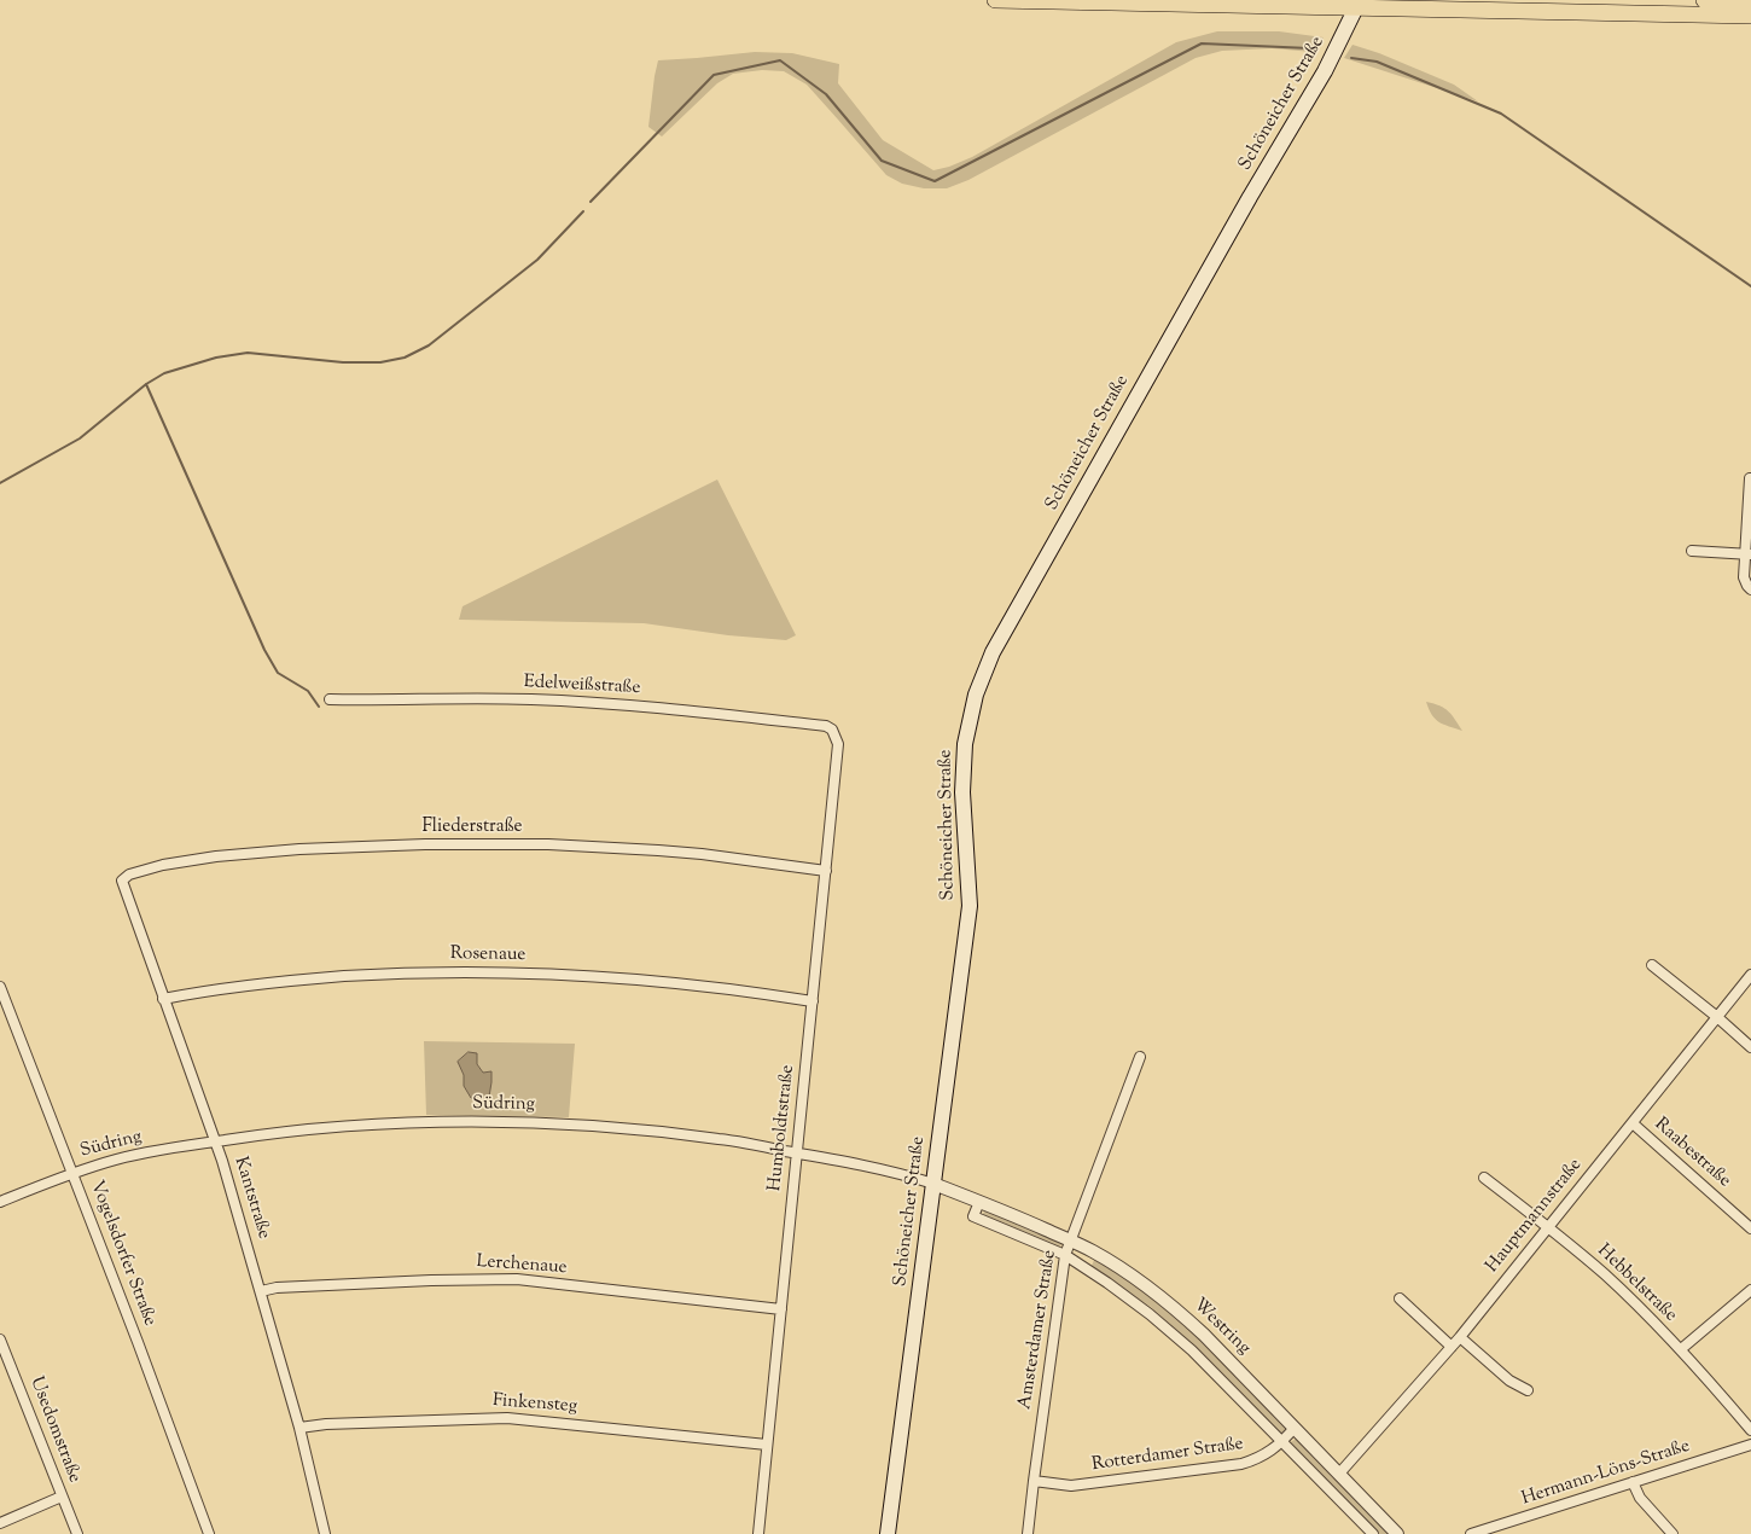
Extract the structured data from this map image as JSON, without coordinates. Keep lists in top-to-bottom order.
{
  "streets": {
    "main road": ["Schöneicher Straße"],
    "street": [
      "Edelweißstraße",
      "Fliederstraße",
      "Rosenaue",
      "Südring",
      "Humboldtstraße",
      "Raabestraße",
      "Kantstraße",
      "Hauptmannstraße",
      "Vogelsdorfer Straße",
      "Lerchenaue",
      "Hebbelstraße",
      "Westring",
      "Amsterdamer Straße",
      "Finkensteg",
      "Usedomstraße",
      "Rotterdamer Straße",
      "Hermann-Löns-Straße"
    ]
  },
  "crossings": [
    ["Schöneicher Straße", "Südring"],
    ["Schöneicher Straße", "Westring"],
    ["Edelweißstraße", "Humboldtstraße"],
    ["Fliederstraße", "Humboldtstraße"],
    ["Fliederstraße", "Kantstraße"],
    ["Rosenaue", "Humboldtstraße"],
    ["Rosenaue", "Kantstraße"],
    ["Südring", "Humboldtstraße"],
    ["Südring", "Kantstraße"],
    ["Südring", "Vogelsdorfer Straße"],
    ["Südring", "Westring"],
    ["Humboldtstraße", "Lerchenaue"],
    ["Humboldtstraße", "Finkensteg"],
    ["Raabestraße", "Hauptmannstraße"],
    ["Kantstraße", "Lerchenaue"],
    ["Kantstraße", "Finkensteg"],
    ["Hauptmannstraße", "Hebbelstraße"],
    ["Hauptmannstraße", "Westring"],
    ["Westring", "Amsterdamer Straße"],
    ["Westring", "Rotterdamer Straße"],
    ["Amsterdamer Straße", "Rotterdamer Straße"]
  ]
}
